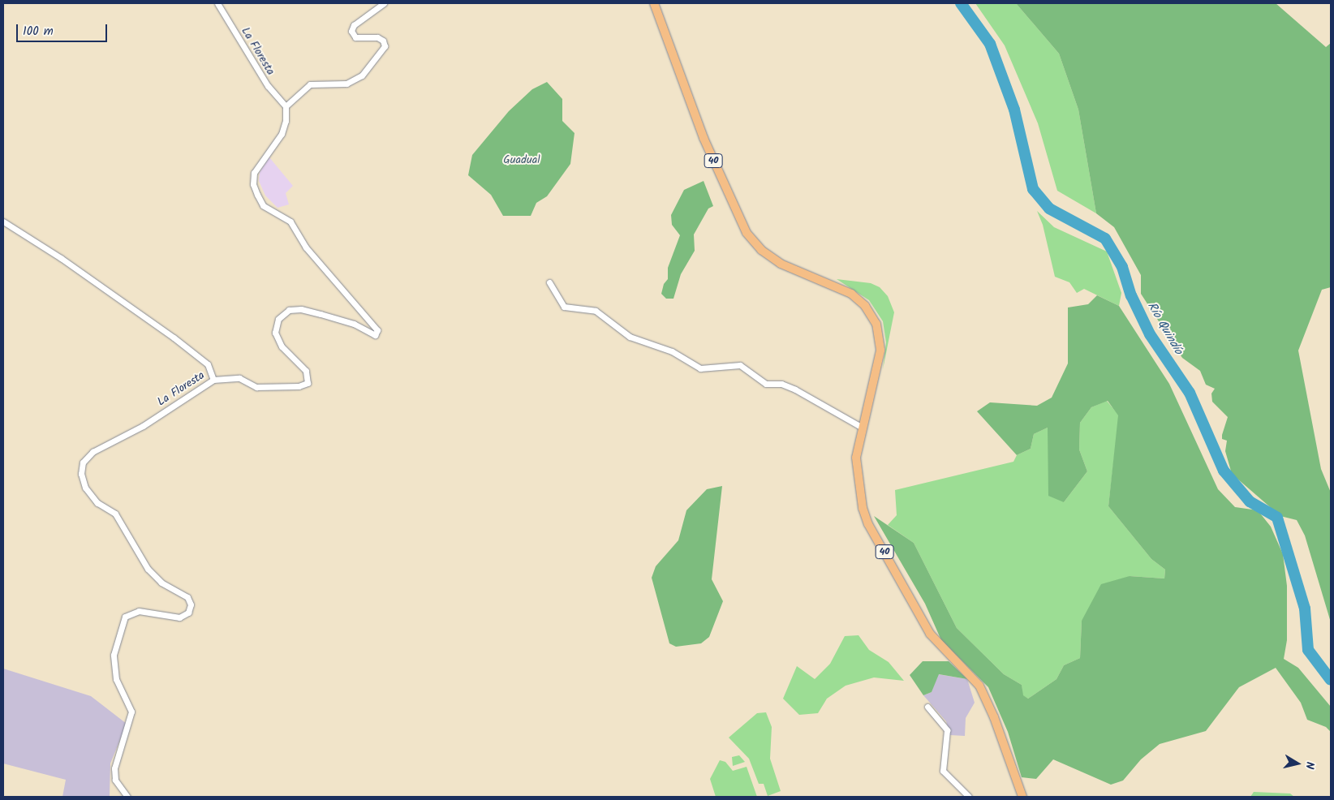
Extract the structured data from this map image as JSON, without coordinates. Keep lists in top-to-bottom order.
{
  "streets": {
    "main road": ["40"],
    "street": ["La Floresta"]
  },
  "water": ["Río Quindío"],
  "parks": ["Guadual"],
  "scale_bar": "100 m",
  "north": "right"
}
